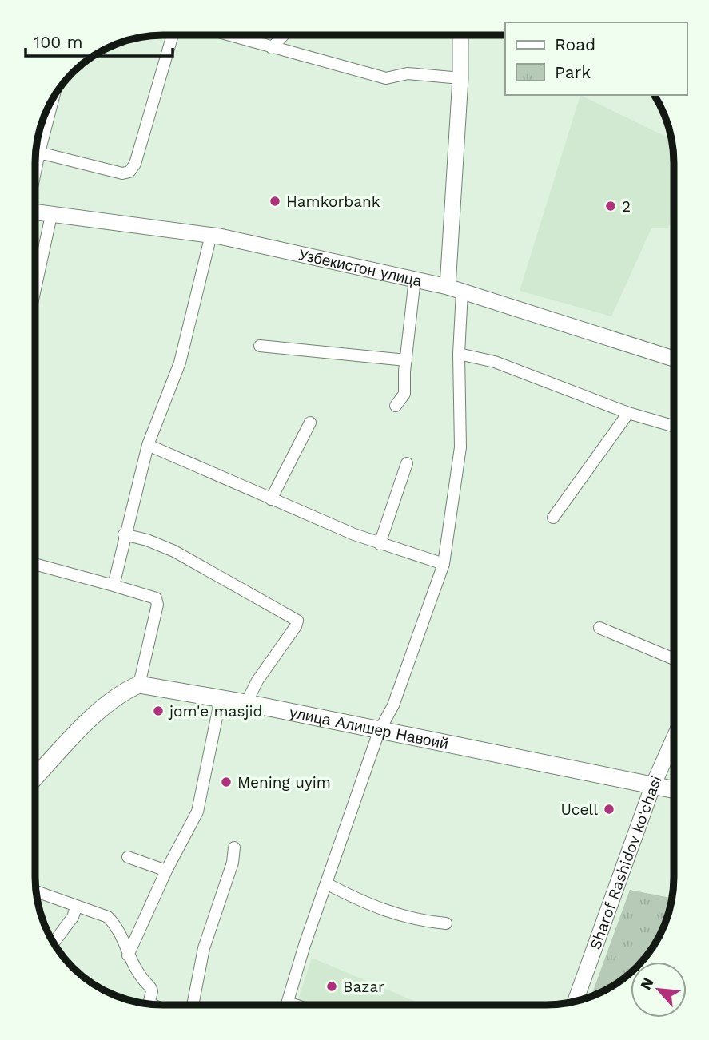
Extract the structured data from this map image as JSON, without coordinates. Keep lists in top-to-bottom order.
{
  "streets": {
    "main road": ["Узбекистон улица", "улица Алишер Навоий", "Sharof Rashidov ko'chasi"]
  },
  "crossings": [
    ["улица Алишер Навоий", "Sharof Rashidov ko'chasi"]
  ],
  "places": [
    "Hamkorbank",
    "2",
    "jom'e masjid",
    "Mening uyim",
    "Ucell",
    "Bazar"
  ],
  "legend": ["Road", "Park"],
  "scale_bar": "100 m",
  "north": "top left"
}
